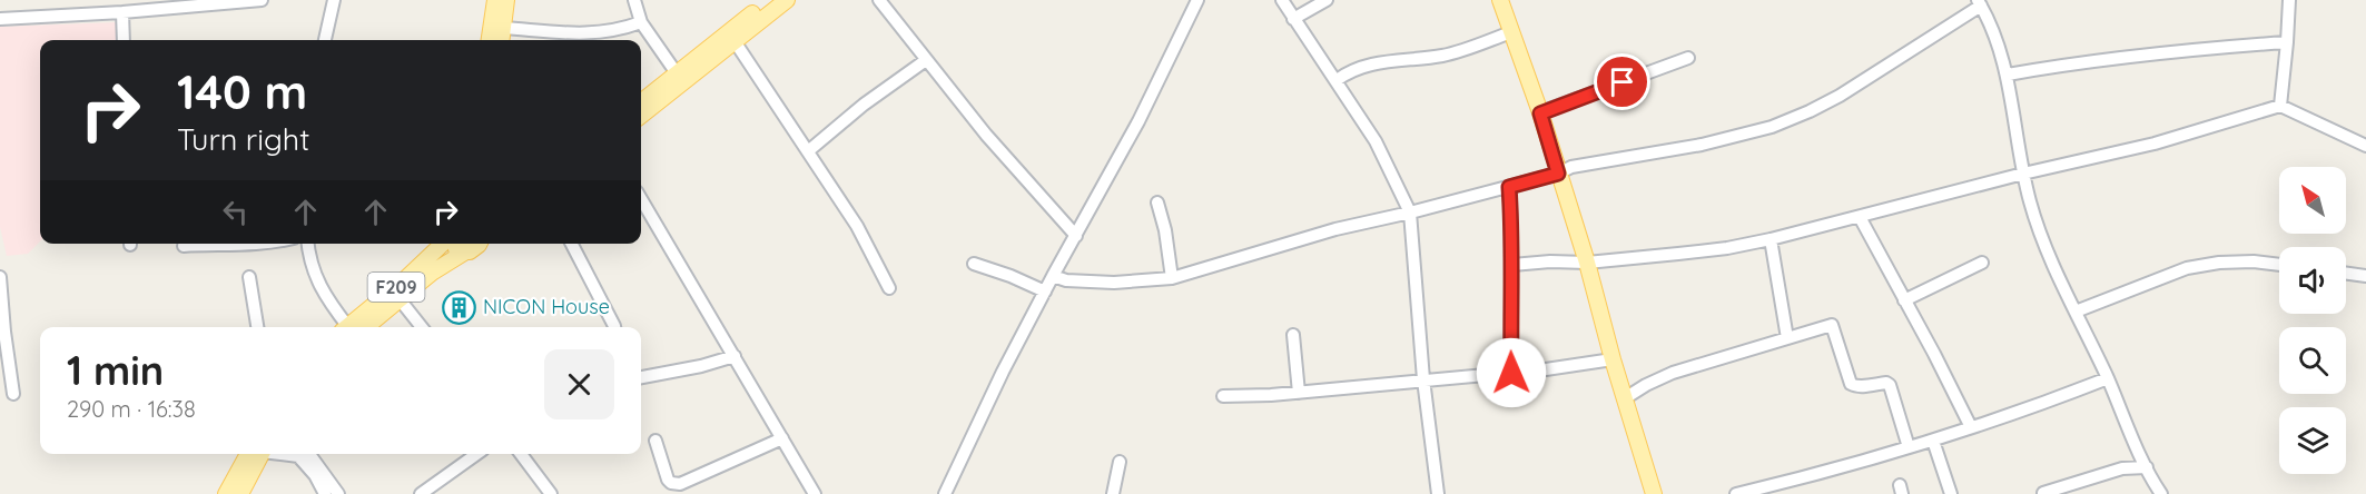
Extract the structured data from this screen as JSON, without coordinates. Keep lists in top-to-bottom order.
{
  "streets": {
    "main road": ["F209"]
  },
  "places": {
    "building": ["NICON House"]
  },
  "north": "top left",
  "page": {
    "turn": ["140 m", "Turn right"],
    "heading": ["1 min", "290 m · 16:38"]
  }
}
